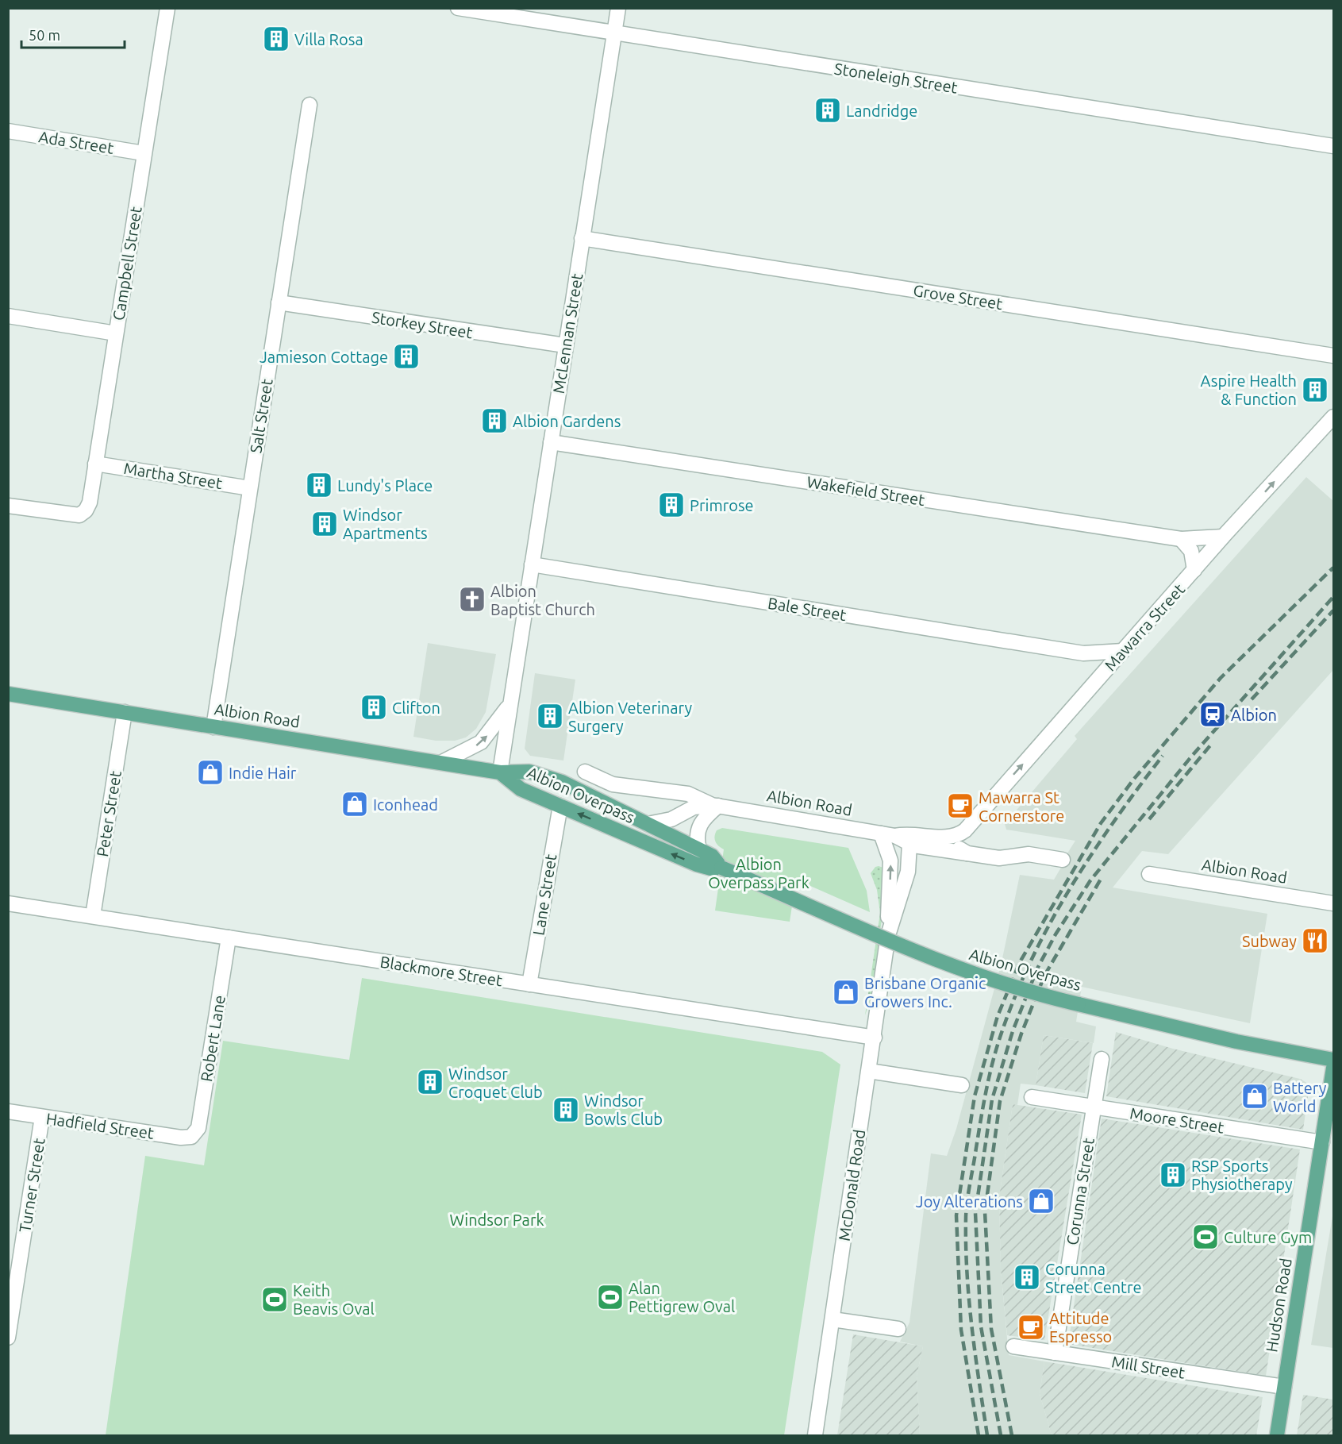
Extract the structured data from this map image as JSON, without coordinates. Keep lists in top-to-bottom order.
{
  "streets": {
    "main road": ["Albion Road", "Albion Overpass", "Hudson Road"],
    "street": [
      "Stoneleigh Street",
      "Ada Street",
      "Campbell Street",
      "Grove Street",
      "Storkey Street",
      "McLennan Street",
      "Salt Street",
      "Martha Street",
      "Wakefield Street",
      "Bale Street",
      "Mawarra Street",
      "Peter Street",
      "Lane Street",
      "Blackmore Street",
      "Robert Lane",
      "Moore Street",
      "Hadfield Street",
      "Turner Street",
      "McDonald Road",
      "Corunna Street",
      "Mill Street"
    ]
  },
  "crossings": [
    ["Stoneleigh Street", "McLennan Street"],
    ["Ada Street", "Campbell Street"],
    ["Campbell Street", "Martha Street"],
    ["Grove Street", "McLennan Street"],
    ["Storkey Street", "McLennan Street"],
    ["Storkey Street", "Salt Street"],
    ["McLennan Street", "Wakefield Street"],
    ["McLennan Street", "Bale Street"],
    ["McLennan Street", "Albion Road"],
    ["McLennan Street", "Albion Overpass"],
    ["Salt Street", "Martha Street"],
    ["Salt Street", "Albion Road"],
    ["Wakefield Street", "Mawarra Street"],
    ["Bale Street", "Mawarra Street"],
    ["Mawarra Street", "Albion Road"],
    ["Albion Road", "Albion Overpass"],
    ["Albion Road", "Peter Street"],
    ["Albion Road", "McDonald Road"],
    ["Albion Overpass", "Lane Street"],
    ["Peter Street", "Blackmore Street"],
    ["Lane Street", "Blackmore Street"],
    ["Blackmore Street", "Robert Lane"],
    ["Blackmore Street", "McDonald Road"],
    ["Robert Lane", "Hadfield Street"],
    ["Moore Street", "Corunna Street"],
    ["Moore Street", "Hudson Road"],
    ["Hadfield Street", "Turner Street"],
    ["Corunna Street", "Mill Street"],
    ["Hudson Road", "Mill Street"]
  ],
  "one_way": ["Mawarra Street"],
  "parks": ["Albion Overpass Park", "Windsor Park"],
  "places": {
    "building": [
      "Villa Rosa",
      "Landridge",
      "Jamieson Cottage",
      "Aspire Health & Function",
      "Albion Gardens",
      "Lundy's Place",
      "Primrose",
      "Windsor Apartments",
      "Clifton",
      "Albion Veterinary Surgery",
      "Windsor Croquet Club",
      "Windsor Bowls Club",
      "RSP Sports Physiotherapy",
      "Corunna Street Centre"
    ],
    "church": ["Albion Baptist Church"],
    "station": ["Albion"],
    "shop": [
      "Indie Hair",
      "Iconhead",
      "Brisbane Organic Growers Inc.",
      "Battery World",
      "Joy Alterations"
    ],
    "cafe": ["Mawarra St Cornerstore", "Attitude Espresso"],
    "restaurant": ["Subway"],
    "sports": ["Culture Gym", "Alan Pettigrew Oval", "Keith Beavis Oval"]
  },
  "scale_bar": "50 m"
}
